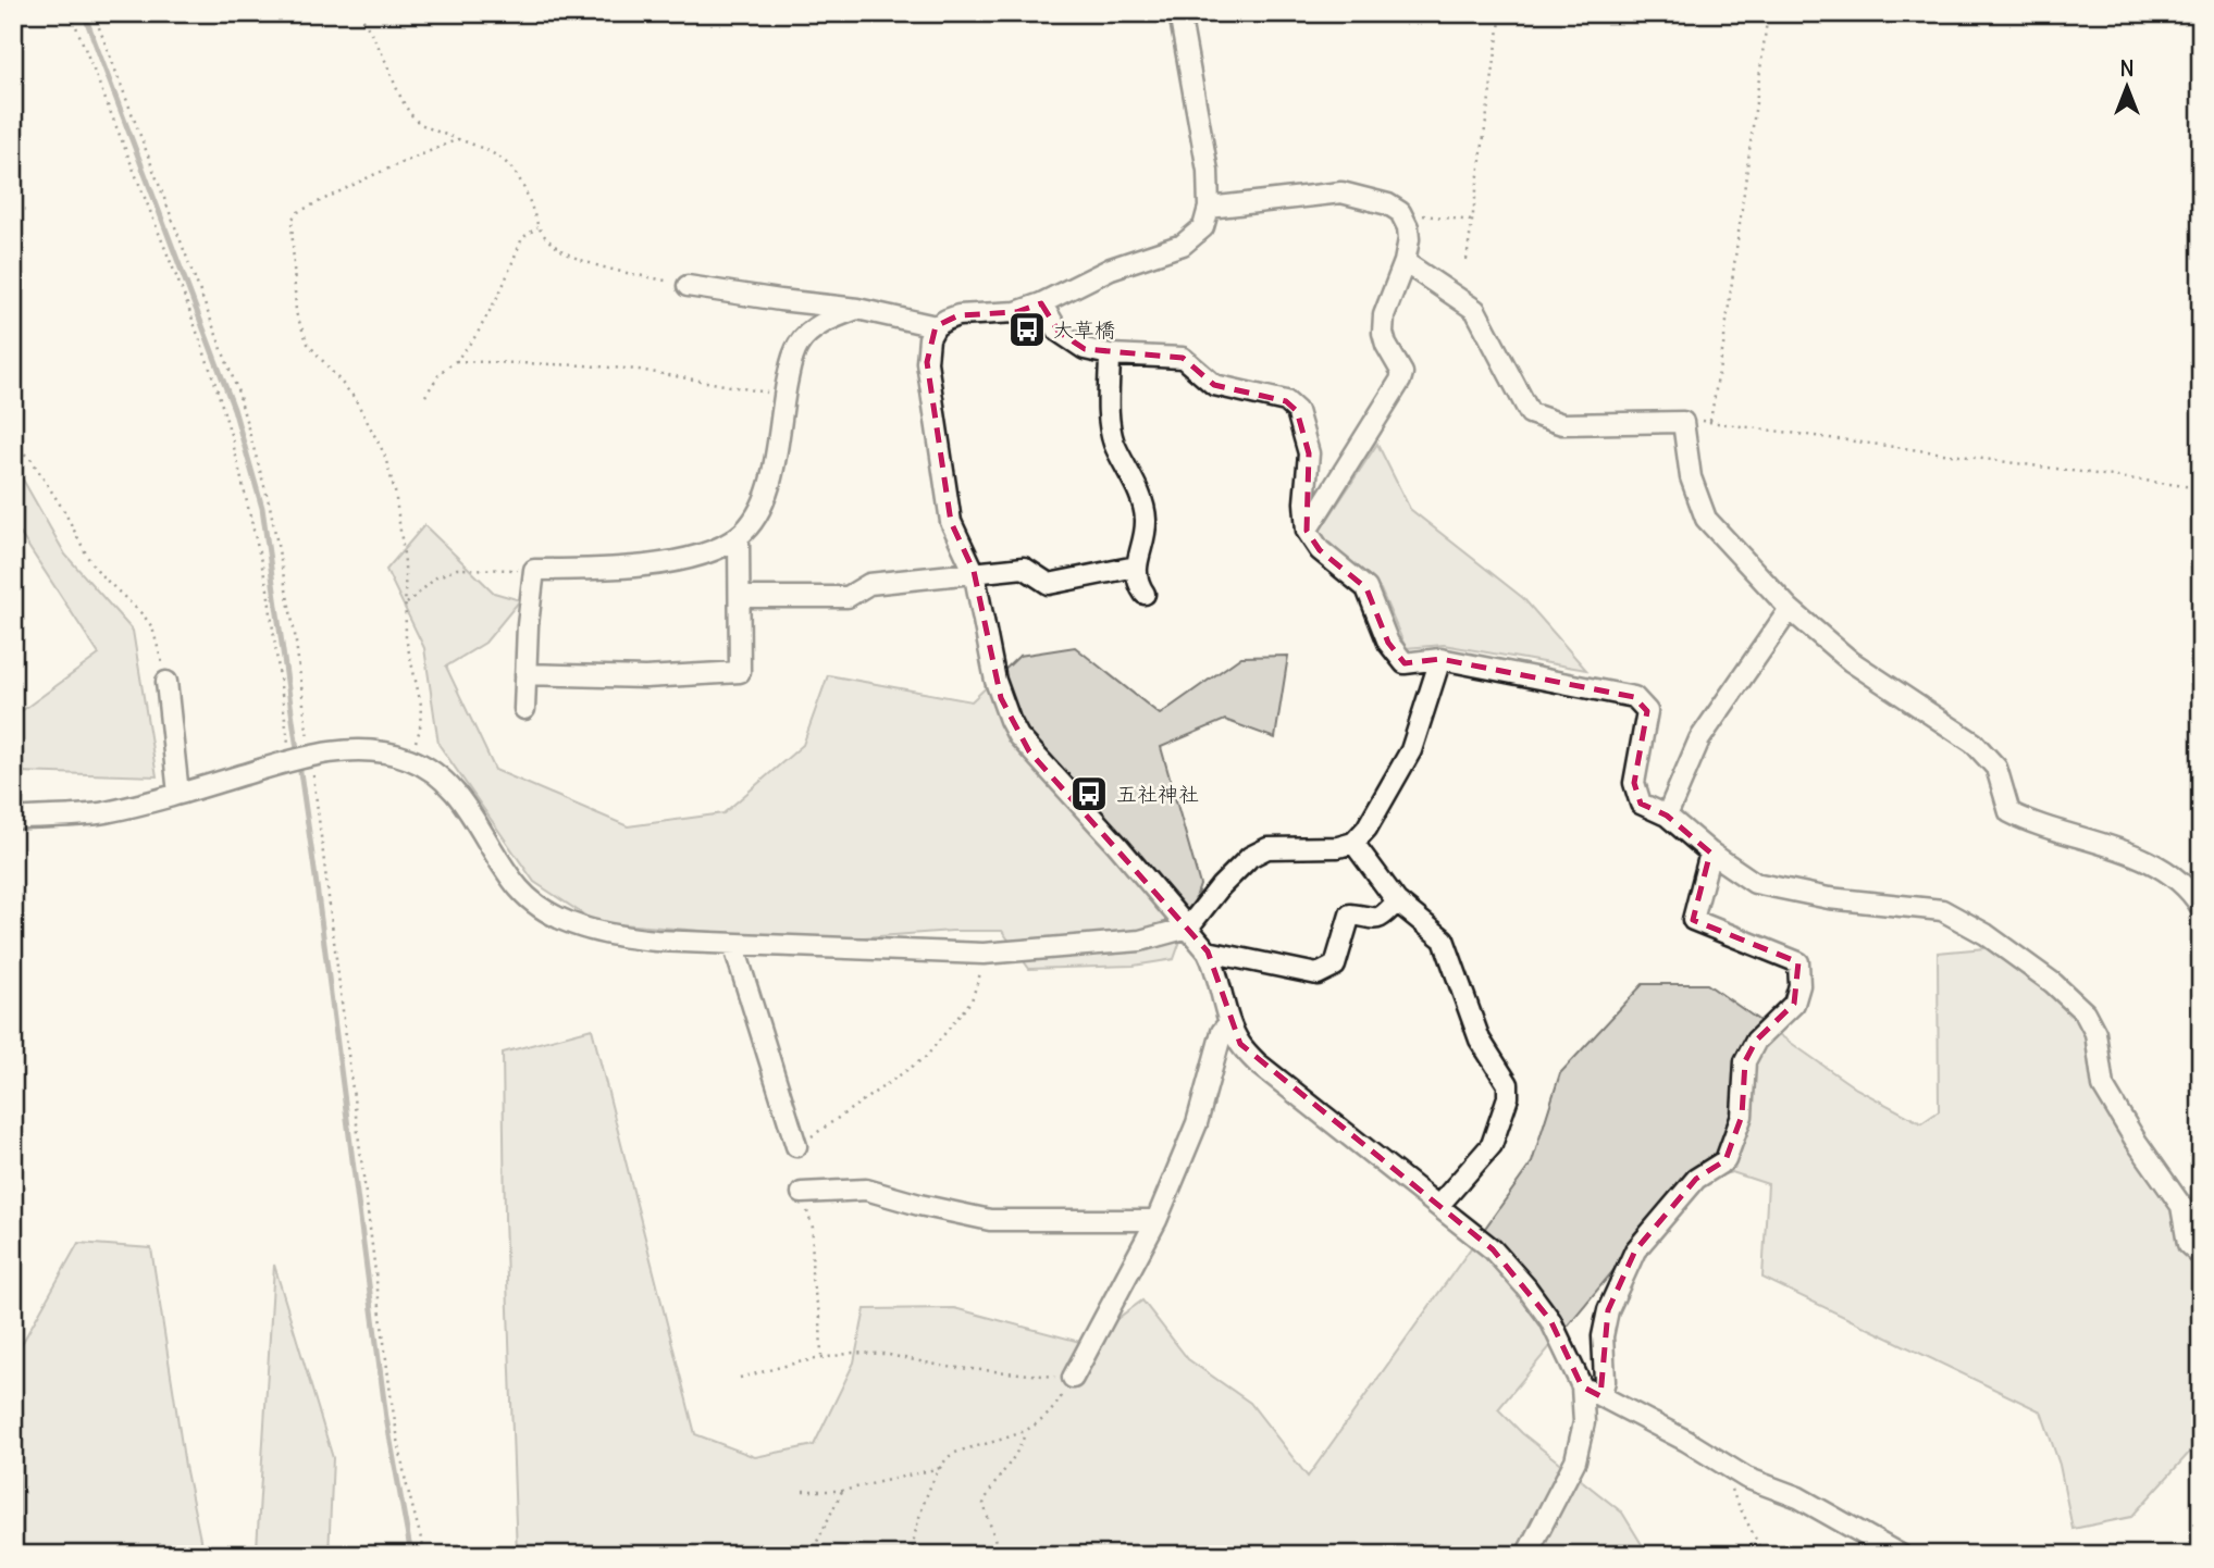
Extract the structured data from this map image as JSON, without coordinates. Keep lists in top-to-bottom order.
{
  "places": {
    "bus stop": ["大草橋", "五社神社"]
  },
  "north": "top"
}
